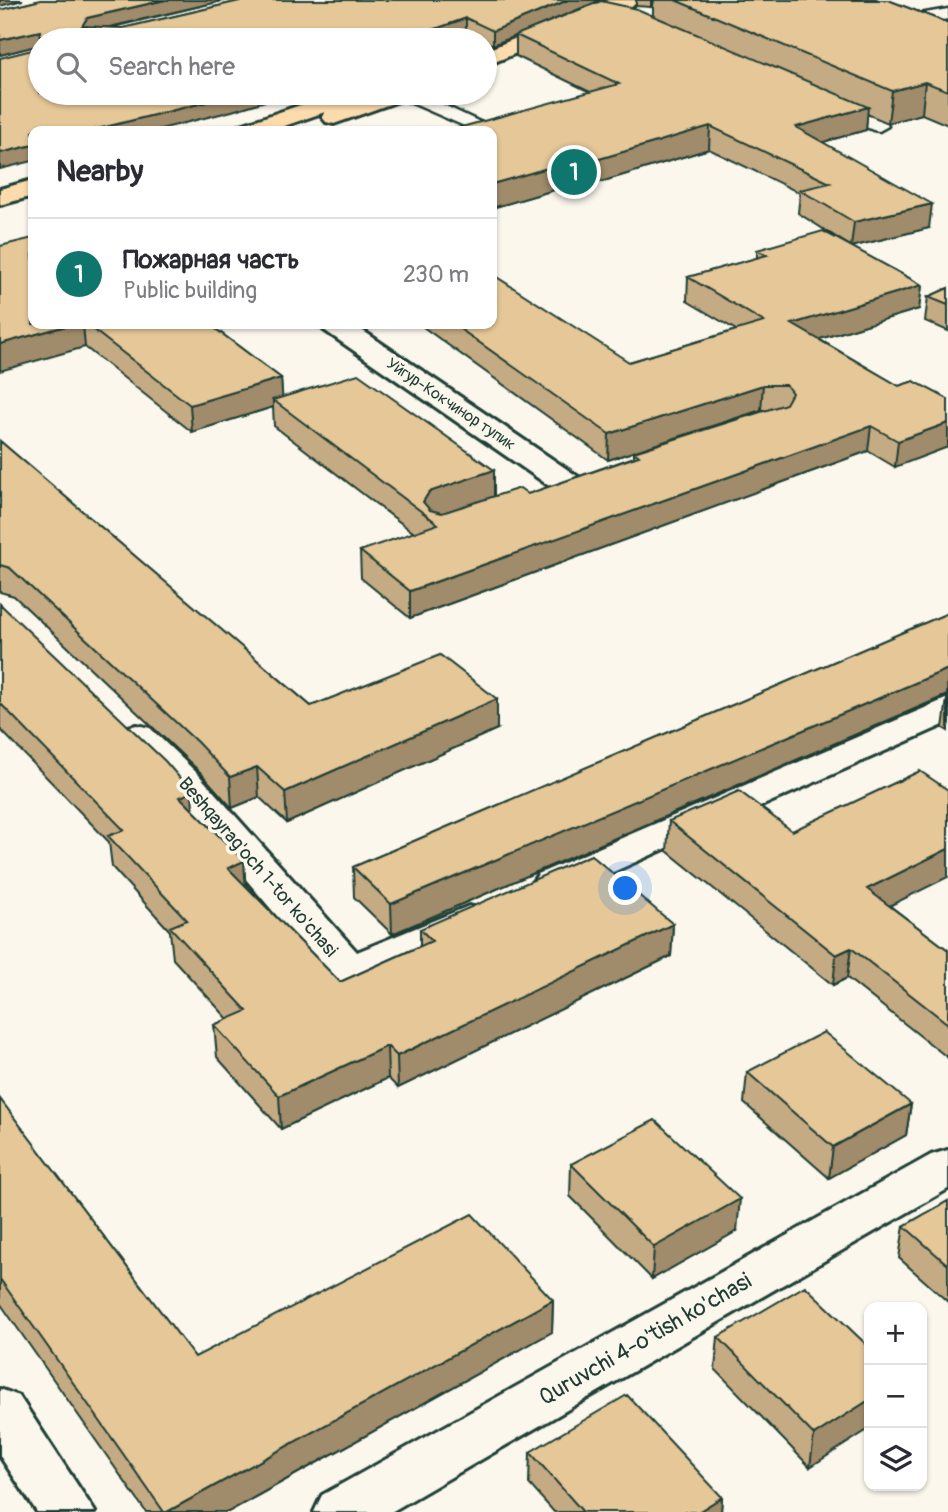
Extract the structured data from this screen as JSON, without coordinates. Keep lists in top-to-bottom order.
{
  "streets": {
    "street": ["Уйгур-Кокчинор тупик", "Beshqayrag'och 1-tor ko'chasi", "Quruvchi 4-o'tish ko'chasi"]
  },
  "page": {
    "search": "Search here",
    "heading": "Nearby",
    "pins": "1",
    "list": [
      {
        "mark": "1",
        "name": "Пожарная часть",
        "note": "Public building",
        "value": "230 m"
      }
    ],
    "map_buttons": ["+", "−"]
  }
}
